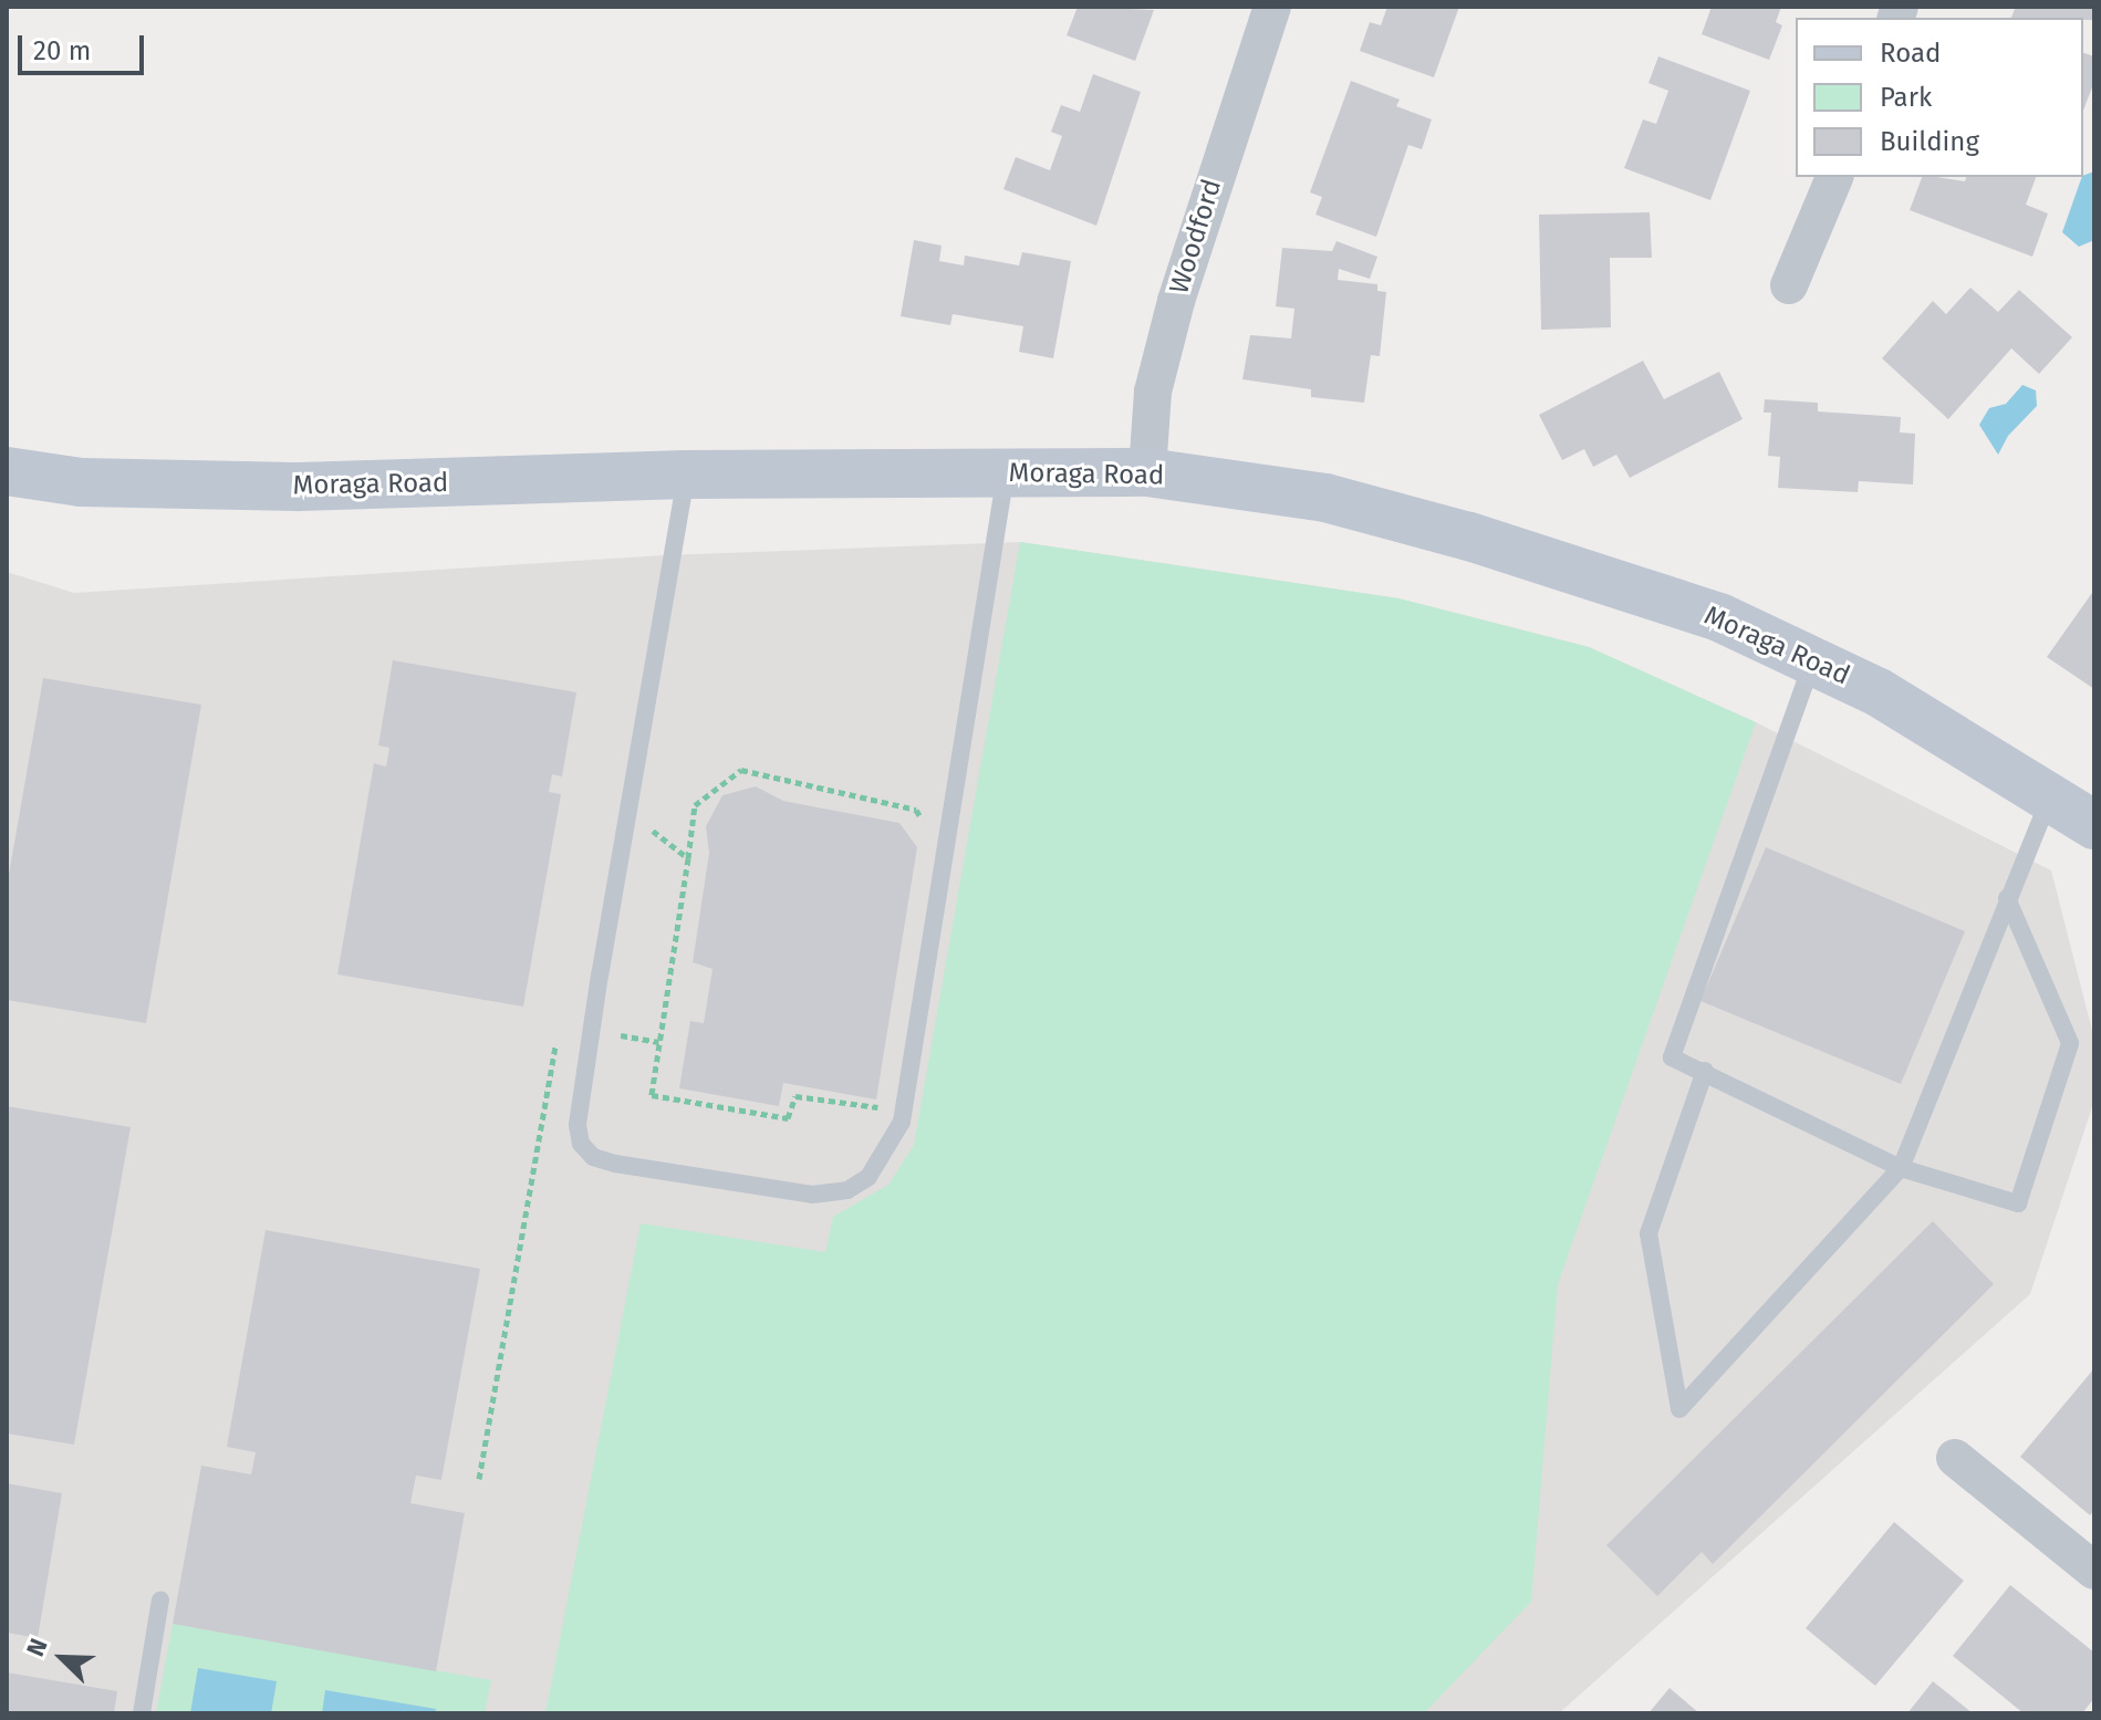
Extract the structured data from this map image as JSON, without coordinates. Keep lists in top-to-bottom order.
{
  "streets": {
    "main road": ["Moraga Road"],
    "street": ["Woodford"]
  },
  "crossings": [
    ["Woodford", "Moraga Road"]
  ],
  "legend": ["Road", "Park", "Building"],
  "scale_bar": "20 m",
  "north": "top left"
}
